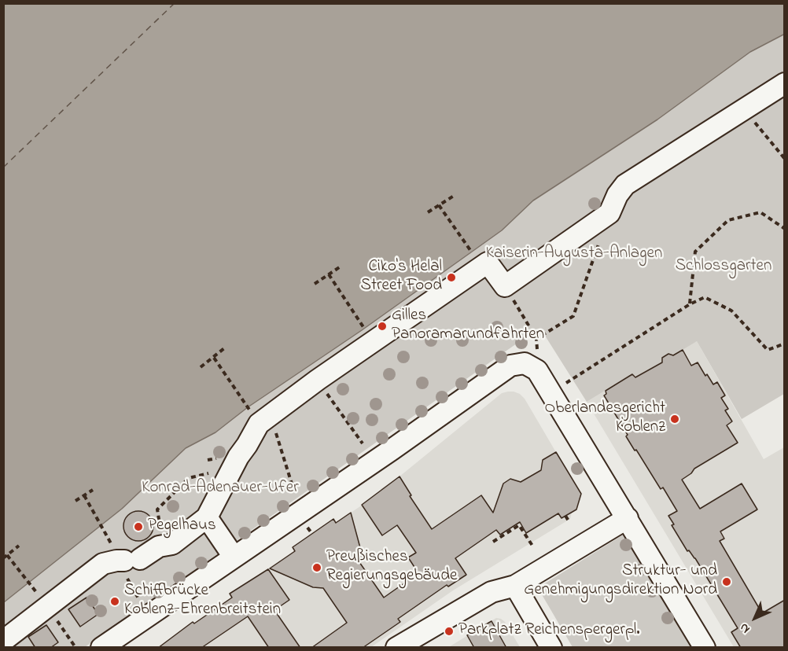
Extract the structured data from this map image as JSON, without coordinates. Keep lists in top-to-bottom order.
{
  "parks": ["Kaiserin-Augusta-Anlagen", "Schlossgarten", "Konrad-Adenauer-Ufer"],
  "places": [
    "Ciko's Helal Street Food",
    "Gilles Panoramarundfahrten",
    "Oberlandesgericht Koblenz",
    "Pegelhaus",
    "Preußisches Regierungsgebäude",
    "Struktur- und Genehmigungsdirektion Nord",
    "Schiffbrücke Koblenz-Ehrenbreitstein",
    "Parkplatz Reichenspergerpl."
  ],
  "north": "bottom left"
}
